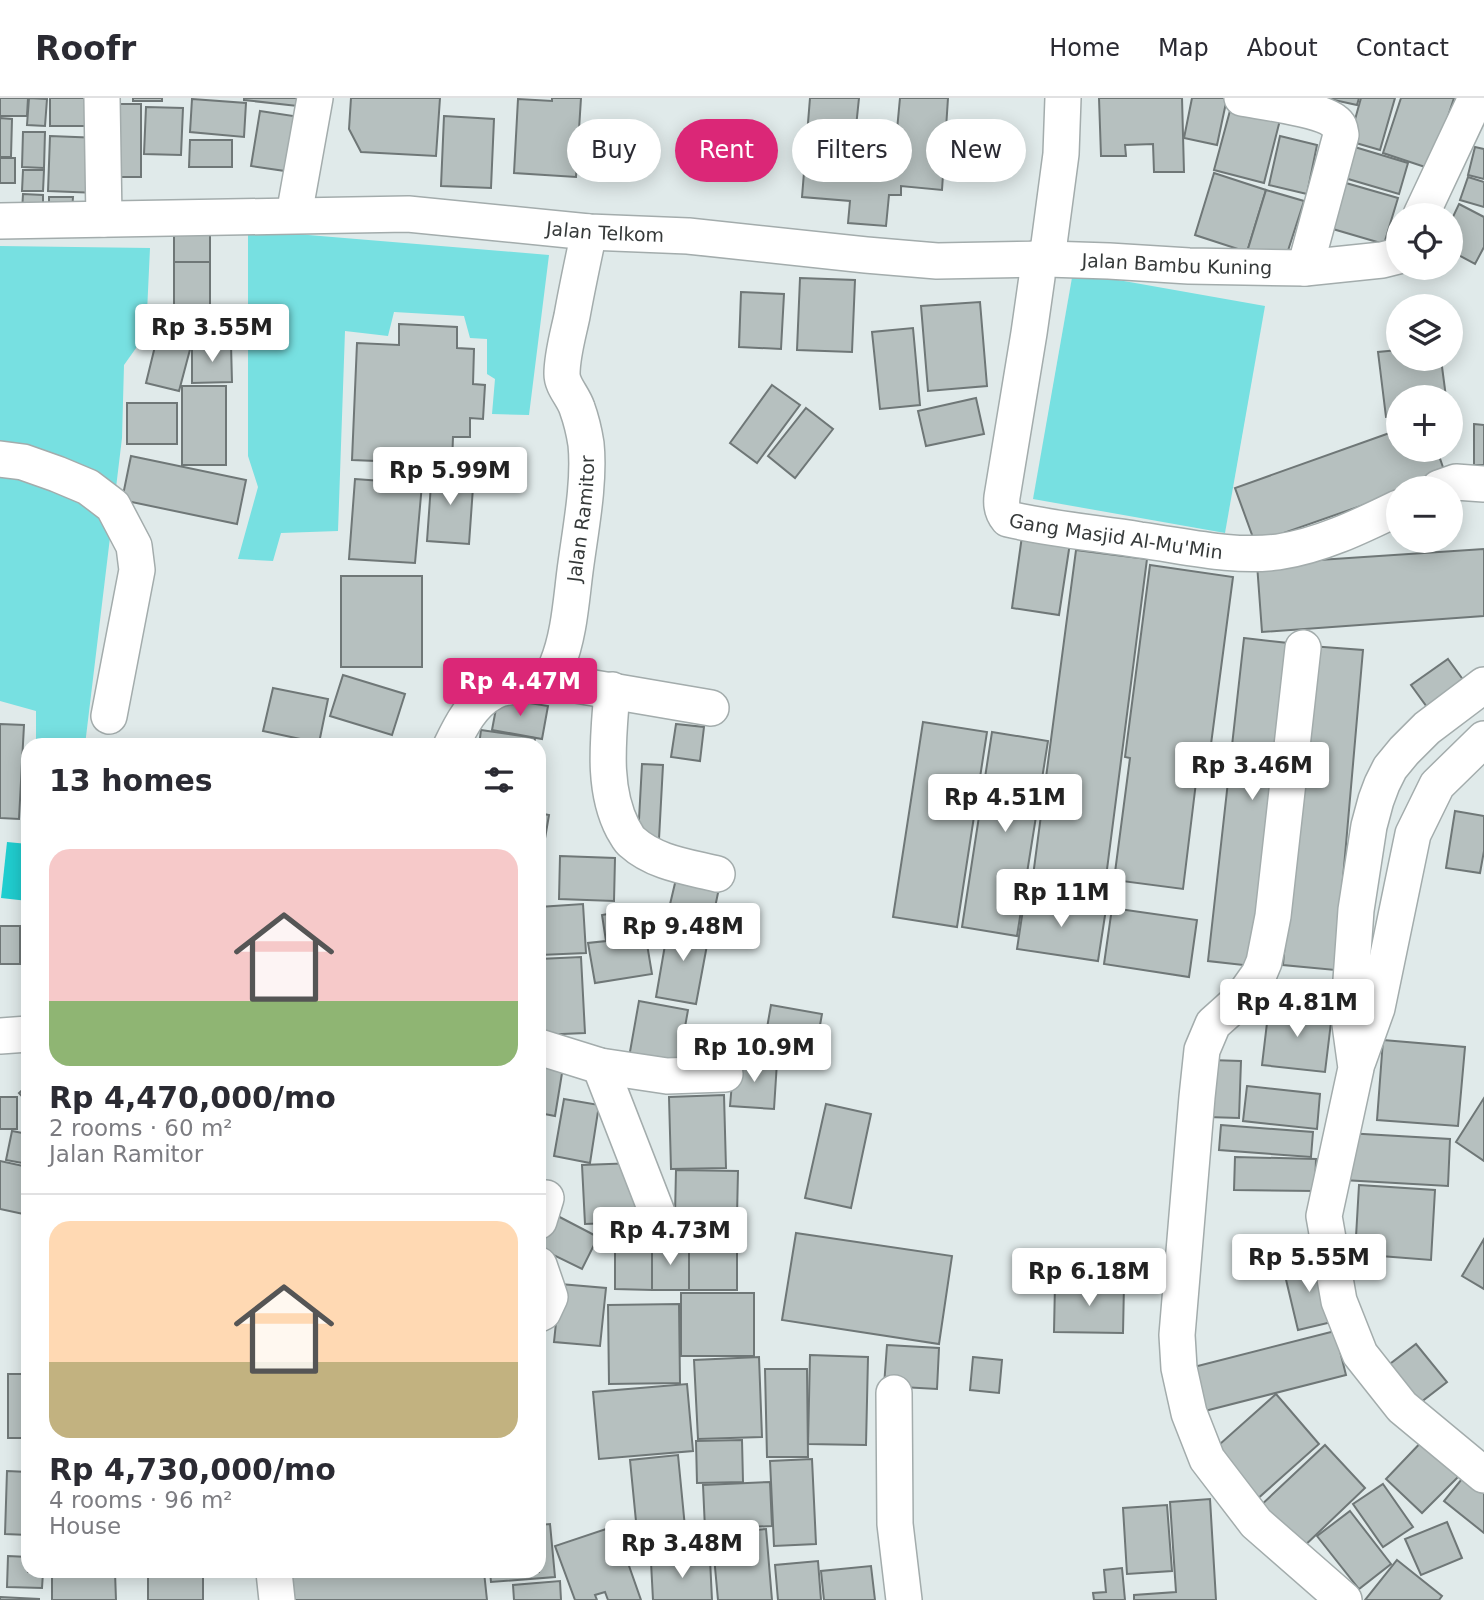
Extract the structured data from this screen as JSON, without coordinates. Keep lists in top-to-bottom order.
{
  "streets": {
    "street": [
      "Jalan Telkom",
      "Jalan Bambu Kuning",
      "Jalan Ramitor",
      "Gang Masjid Al-Mu'Min"
    ]
  },
  "crossings": [
    ["Jalan Telkom", "Jalan Bambu Kuning"],
    ["Jalan Telkom", "Jalan Ramitor"],
    ["Jalan Telkom", "Gang Masjid Al-Mu'Min"],
    ["Jalan Bambu Kuning", "Gang Masjid Al-Mu'Min"]
  ],
  "page": {
    "header": "Roofr",
    "nav": [
      "Home",
      "Map",
      "About",
      "Contact"
    ],
    "chip": [
      "Buy",
      "Rent",
      "Filters",
      "New"
    ],
    "map_buttons": ["+", "−"],
    "price": [
      "Rp 3.55M",
      "Rp 5.99M",
      "Rp 4.47M",
      "Rp 3.46M",
      "Rp 4.51M",
      "Rp 11M",
      "Rp 9.48M",
      "Rp 4.81M",
      "Rp 10.9M",
      "Rp 4.73M",
      "Rp 5.55M",
      "Rp 6.18M",
      "Rp 3.48M"
    ],
    "heading": "13 homes",
    "list": [
      {
        "name": "Rp 4,470,000/mo",
        "note": "2 rooms · 60 m² · Jalan Ramitor"
      },
      {
        "name": "Rp 4,730,000/mo",
        "note": "4 rooms · 96 m² · House"
      }
    ]
  }
}
